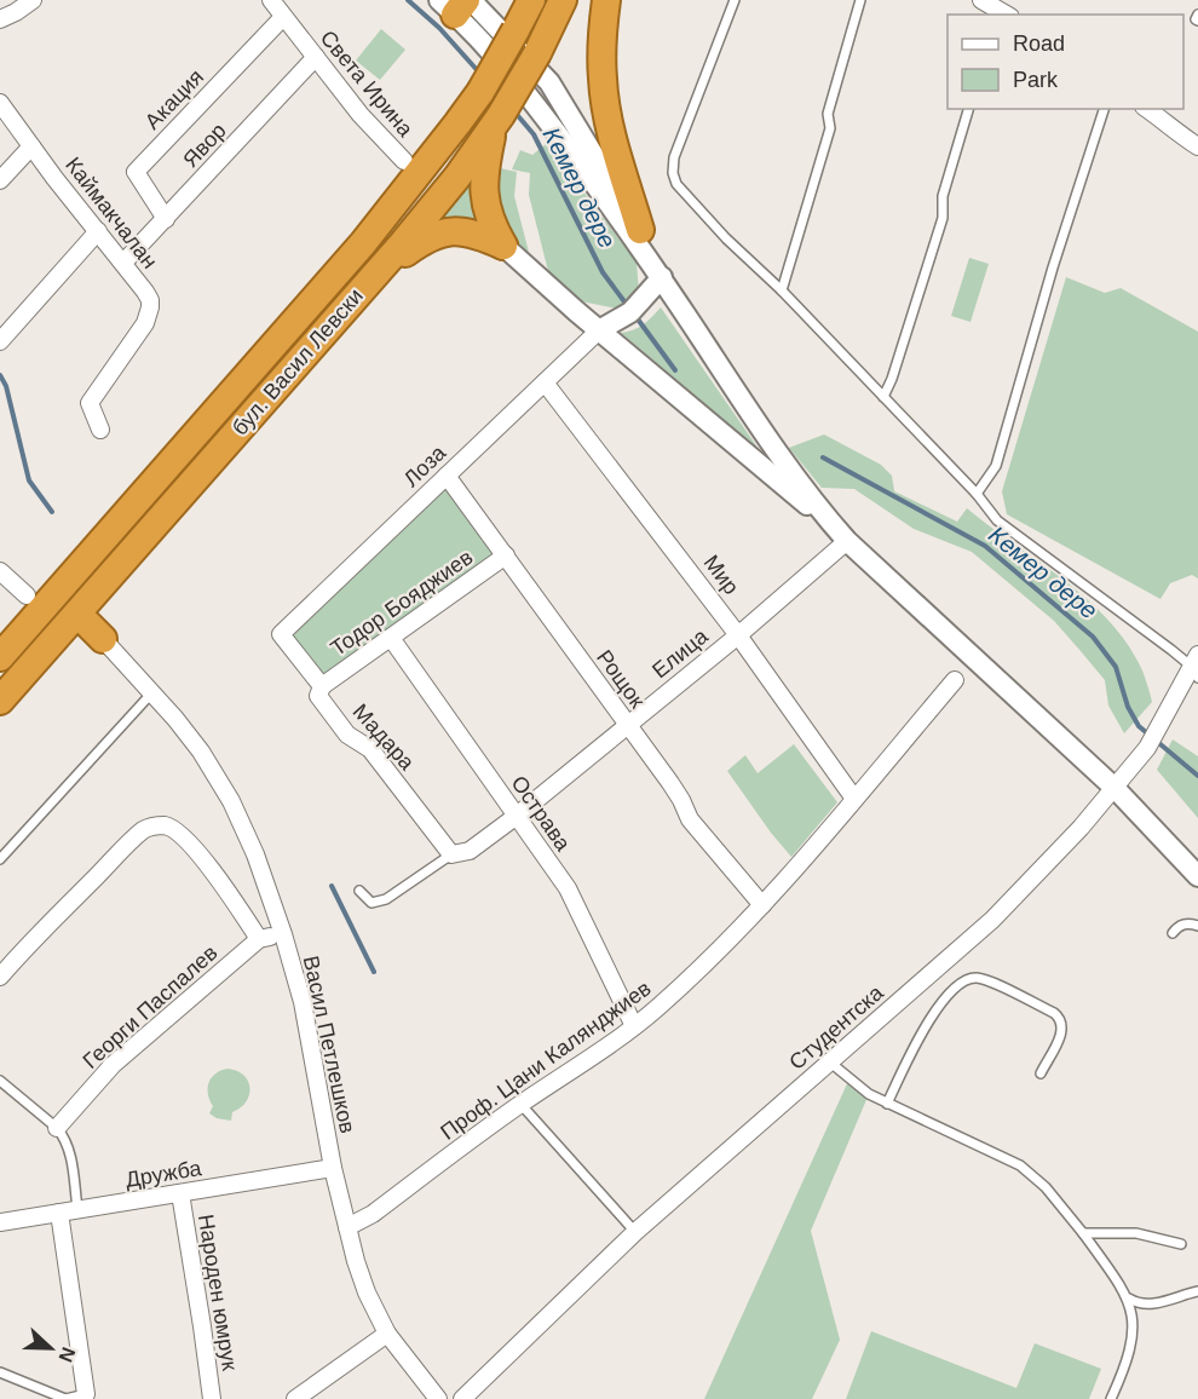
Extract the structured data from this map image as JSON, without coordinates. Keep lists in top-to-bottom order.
{
  "streets": {
    "highway": ["бул. Васил Левски"],
    "street": [
      "Света Ирина",
      "Акация",
      "Явор",
      "Каймакчалан",
      "Лоза",
      "Мир",
      "Тодор Бояджиев",
      "Елица",
      "Рощок",
      "Мадара",
      "Острава",
      "Георги Паспалев",
      "Студентска",
      "Васил Петлешков",
      "Проф. Цани Калянджиев",
      "Дружба",
      "Народен юмрук"
    ]
  },
  "crossings": [
    ["Света Ирина", "Акация"],
    ["Света Ирина", "Явор"],
    ["Света Ирина", "бул. Васил Левски"],
    ["Акация", "Явор"],
    ["Явор", "Каймакчалан"],
    ["Лоза", "Мир"],
    ["Лоза", "Рощок"],
    ["Лоза", "Мадара"],
    ["Мир", "Елица"],
    ["Мир", "Проф. Цани Калянджиев"],
    ["Тодор Бояджиев", "Рощок"],
    ["Тодор Бояджиев", "Мадара"],
    ["Тодор Бояджиев", "Острава"],
    ["Елица", "Рощок"],
    ["Елица", "Мадара"],
    ["Елица", "Острава"],
    ["Рощок", "Проф. Цани Калянджиев"],
    ["Острава", "Проф. Цани Калянджиев"],
    ["Георги Паспалев", "Васил Петлешков"],
    ["Васил Петлешков", "Проф. Цани Калянджиев"],
    ["Васил Петлешков", "Дружба"],
    ["Дружба", "Народен юмрук"]
  ],
  "water": ["Кемер дере"],
  "legend": ["Road", "Park"],
  "north": "right"
}
